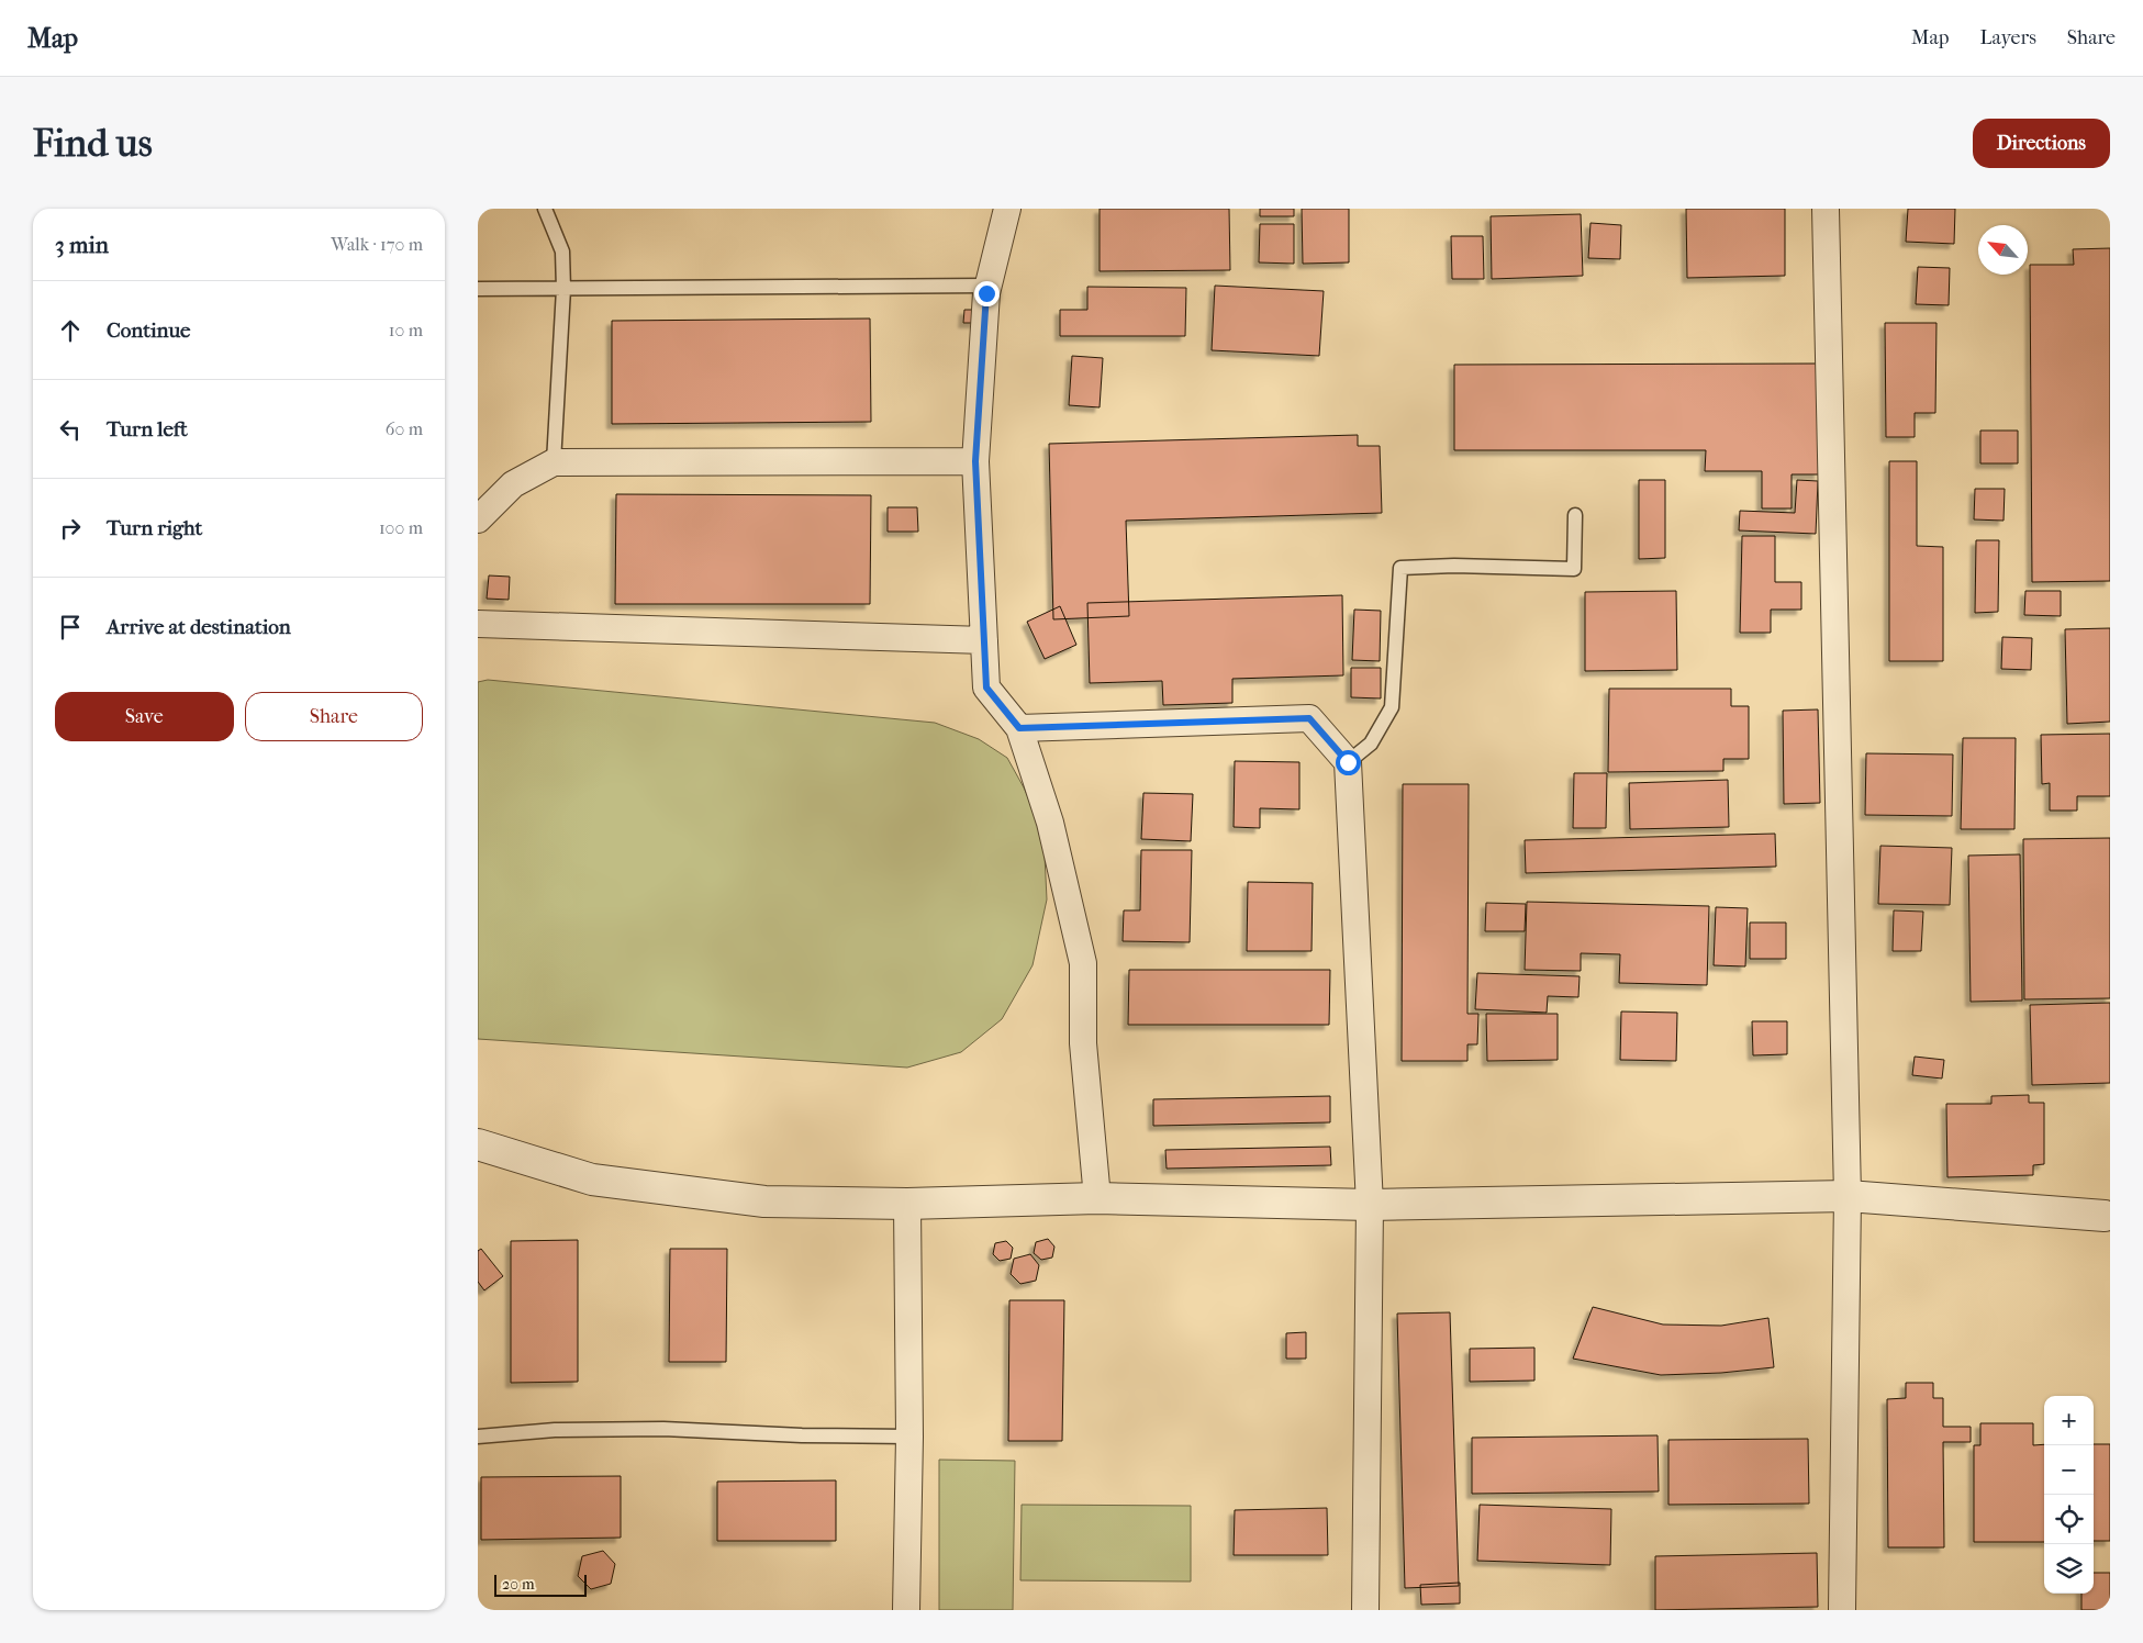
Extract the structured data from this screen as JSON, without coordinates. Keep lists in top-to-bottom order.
{
  "scale_bar": "20 m",
  "north": "top left",
  "page": {
    "header": "Map",
    "nav": ["Map", "Layers", "Share"],
    "buttons": [
      "Directions",
      ["Save", "Share"]
    ],
    "title": "Find us",
    "heading": ["3 min", "Walk · 170 m"],
    "list": [
      ["Continue", "10 m"],
      ["Turn left", "60 m"],
      ["Turn right", "100 m"],
      "Arrive at destination"
    ],
    "map_buttons": ["+", "−"],
    "scale": "20 m"
  }
}
